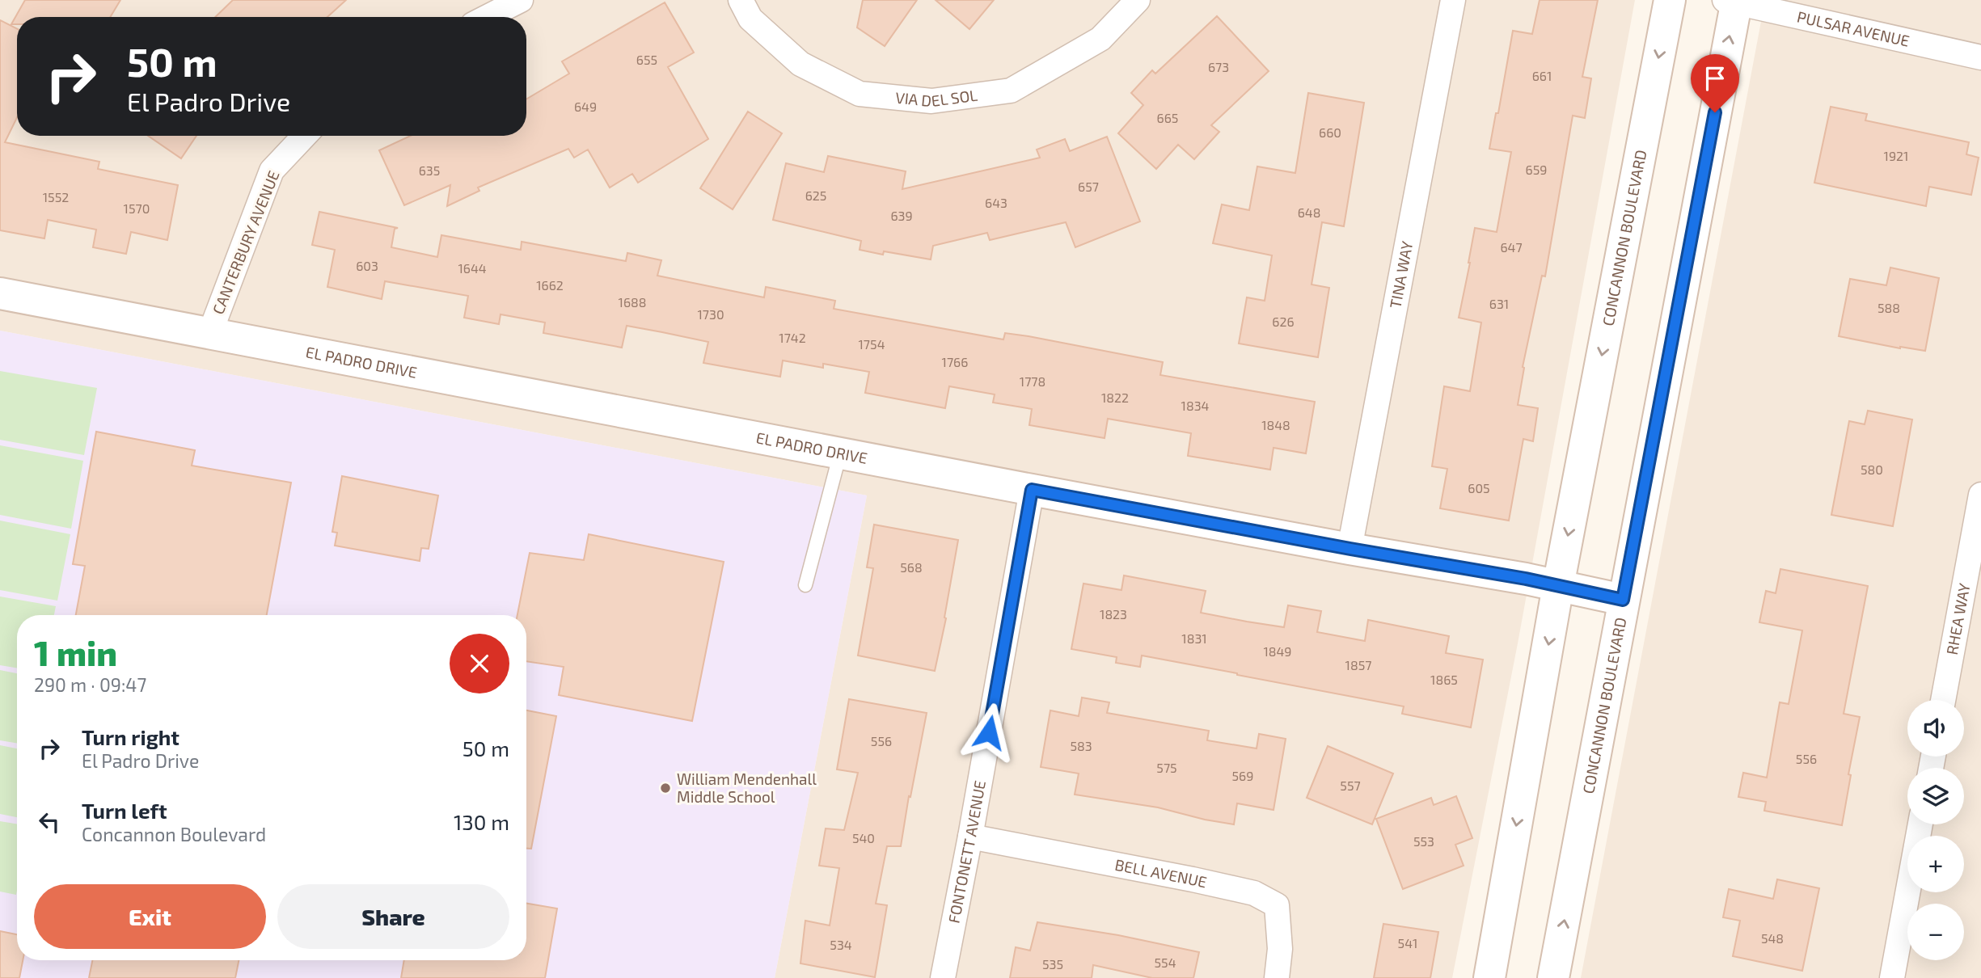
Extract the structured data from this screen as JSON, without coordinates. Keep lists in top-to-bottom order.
{
  "streets": {
    "main road": ["CONCANNON BOULEVARD", "EL PADRO DRIVE"],
    "street": [
      "PULSAR AVENUE",
      "VIA DEL SOL",
      "CANTERBURY AVENUE",
      "TINA WAY",
      "RHEA WAY",
      "FONTONETT AVENUE",
      "BELL AVENUE"
    ]
  },
  "crossings": [
    ["PULSAR AVENUE", "CONCANNON BOULEVARD"],
    ["CONCANNON BOULEVARD", "EL PADRO DRIVE"],
    ["CANTERBURY AVENUE", "EL PADRO DRIVE"],
    ["TINA WAY", "EL PADRO DRIVE"],
    ["EL PADRO DRIVE", "FONTONETT AVENUE"],
    ["FONTONETT AVENUE", "BELL AVENUE"]
  ],
  "places": ["William Mendenhall Middle School"],
  "house_numbers": [
    "655",
    "673",
    "661",
    "649",
    "665",
    "660",
    "1921",
    "659",
    "635",
    "657",
    "625",
    "1552",
    "643",
    "1570",
    "648",
    "639",
    "647",
    "603",
    "1644",
    "1662",
    "1688",
    "631",
    "588",
    "1730",
    "626",
    "1742",
    "1754",
    "1766",
    "1778",
    "1822",
    "1834",
    "1848",
    "580",
    "605",
    "568",
    "1823",
    "1831",
    "1849",
    "1857",
    "1865",
    "556",
    "583",
    "556",
    "575",
    "569",
    "557",
    "540",
    "553",
    "548",
    "541",
    "534",
    "554",
    "535"
  ],
  "page": {
    "turn": ["50 m", "El Padro Drive"],
    "heading": ["1 min", "290 m · 09:47"],
    "map_buttons": ["+", "−"],
    "list": [
      {
        "name": "Turn right",
        "note": "El Padro Drive",
        "value": "50 m"
      },
      {
        "name": "Turn left",
        "note": "Concannon Boulevard",
        "value": "130 m"
      }
    ],
    "buttons": ["Exit", "Share"]
  }
}
